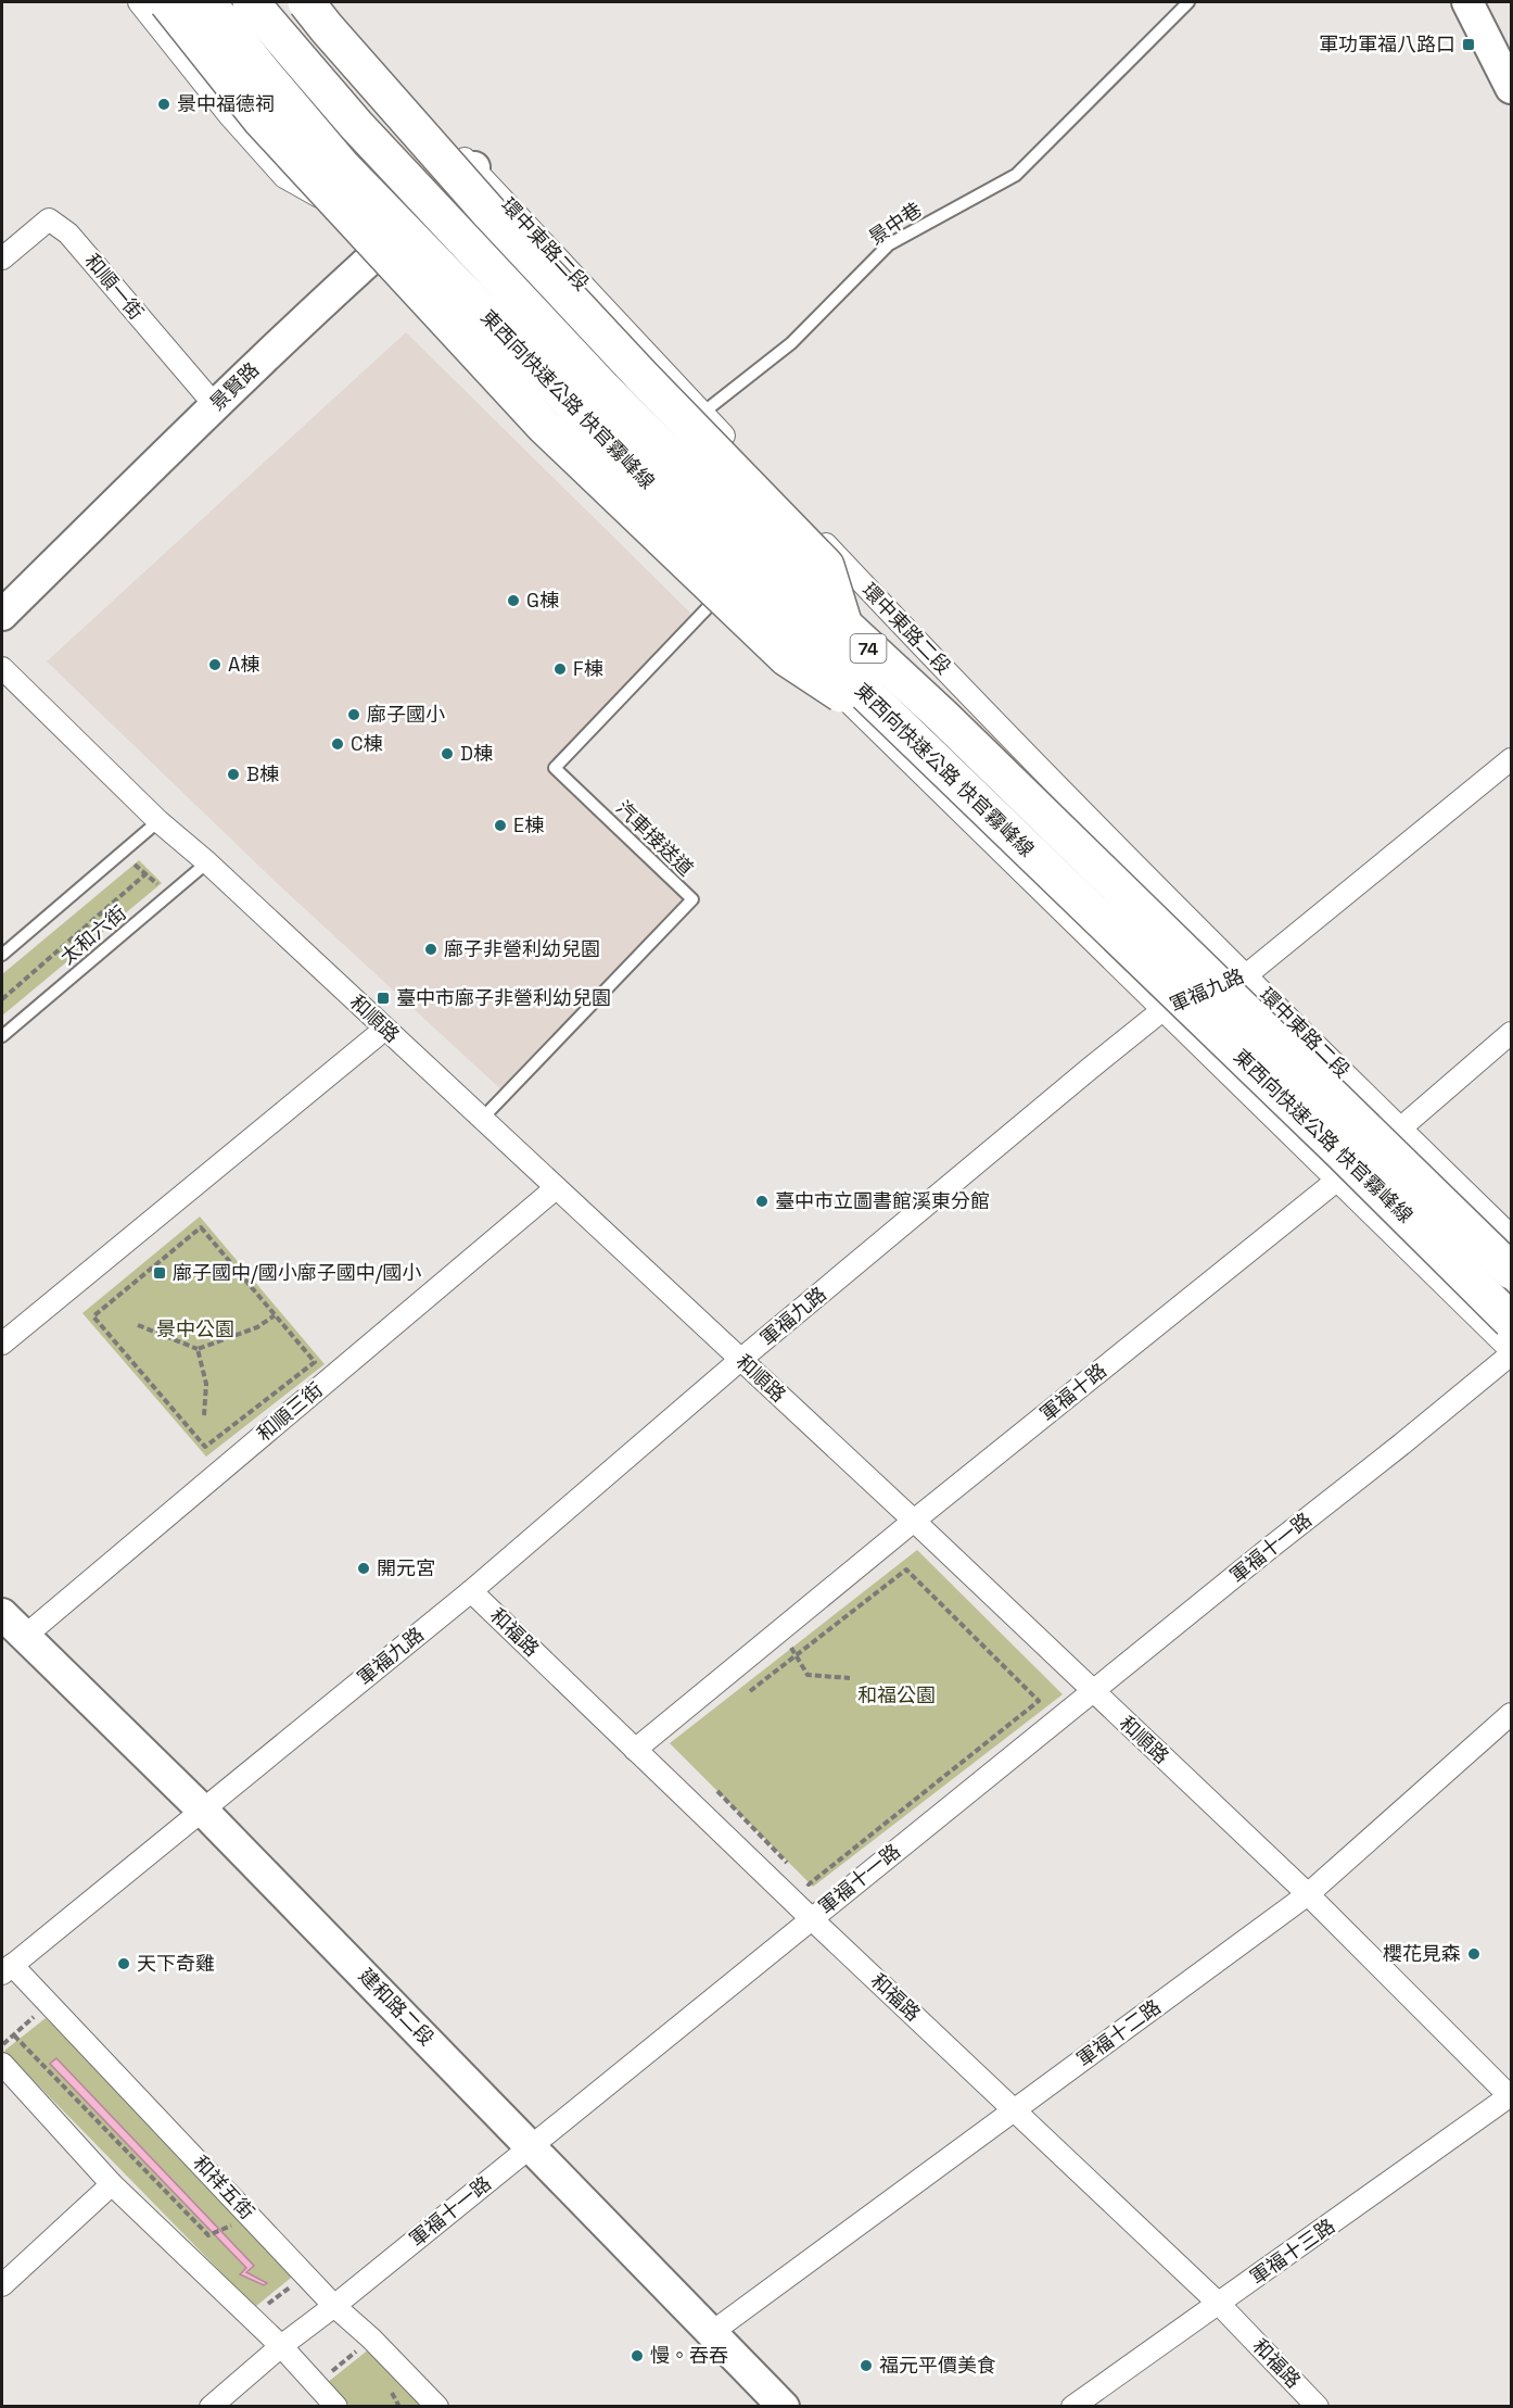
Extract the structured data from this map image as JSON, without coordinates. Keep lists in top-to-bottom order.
{
  "streets": {
    "highway": ["東西向快速公路 快官霧峰線", "74"],
    "street": [
      "環中東路二段",
      "和順一街",
      "景賢路",
      "軍福九路",
      "和順路",
      "軍福十路",
      "和順三街",
      "軍福十一路",
      "和福路",
      "建和路二段",
      "軍福十二路",
      "和祥五街",
      "軍福十三路"
    ],
    "lane": ["景中巷", "汽車接送道", "太和六街"]
  },
  "crossings": [
    ["景中巷", "環中東路二段"],
    ["環中東路二段", "景賢路"],
    ["環中東路二段", "軍福九路"],
    ["環中東路二段", "軍福十路"],
    ["和順一街", "景賢路"],
    ["汽車接送道", "和順路"],
    ["太和六街", "和順路"],
    ["軍福九路", "和順路"],
    ["軍福九路", "和福路"],
    ["軍福九路", "建和路二段"],
    ["軍福九路", "和祥五街"],
    ["和順路", "軍福十路"],
    ["和順路", "和順三街"],
    ["和順路", "軍福十一路"],
    ["和順路", "軍福十二路"],
    ["和順路", "軍福十三路"],
    ["軍福十路", "和福路"],
    ["和順三街", "建和路二段"],
    ["軍福十一路", "和福路"],
    ["軍福十一路", "建和路二段"],
    ["軍福十一路", "和祥五街"],
    ["和福路", "軍福十二路"],
    ["和福路", "軍福十三路"],
    ["建和路二段", "軍福十二路"]
  ],
  "parks": ["景中公園", "和福公園"],
  "places": {
    "transit": ["軍功軍福八路口", "臺中市廍子非營利幼兒園", "廍子國中/國小廍子國中/國小"],
    "other": [
      "景中福德祠",
      "G棟",
      "A棟",
      "F棟",
      "廍子國小",
      "C棟",
      "D棟",
      "B棟",
      "E棟",
      "廍子非營利幼兒園",
      "臺中市立圖書館溪東分館",
      "開元宮",
      "櫻花見森",
      "天下奇雞",
      "慢。吞吞",
      "福元平價美食"
    ]
  }
}
